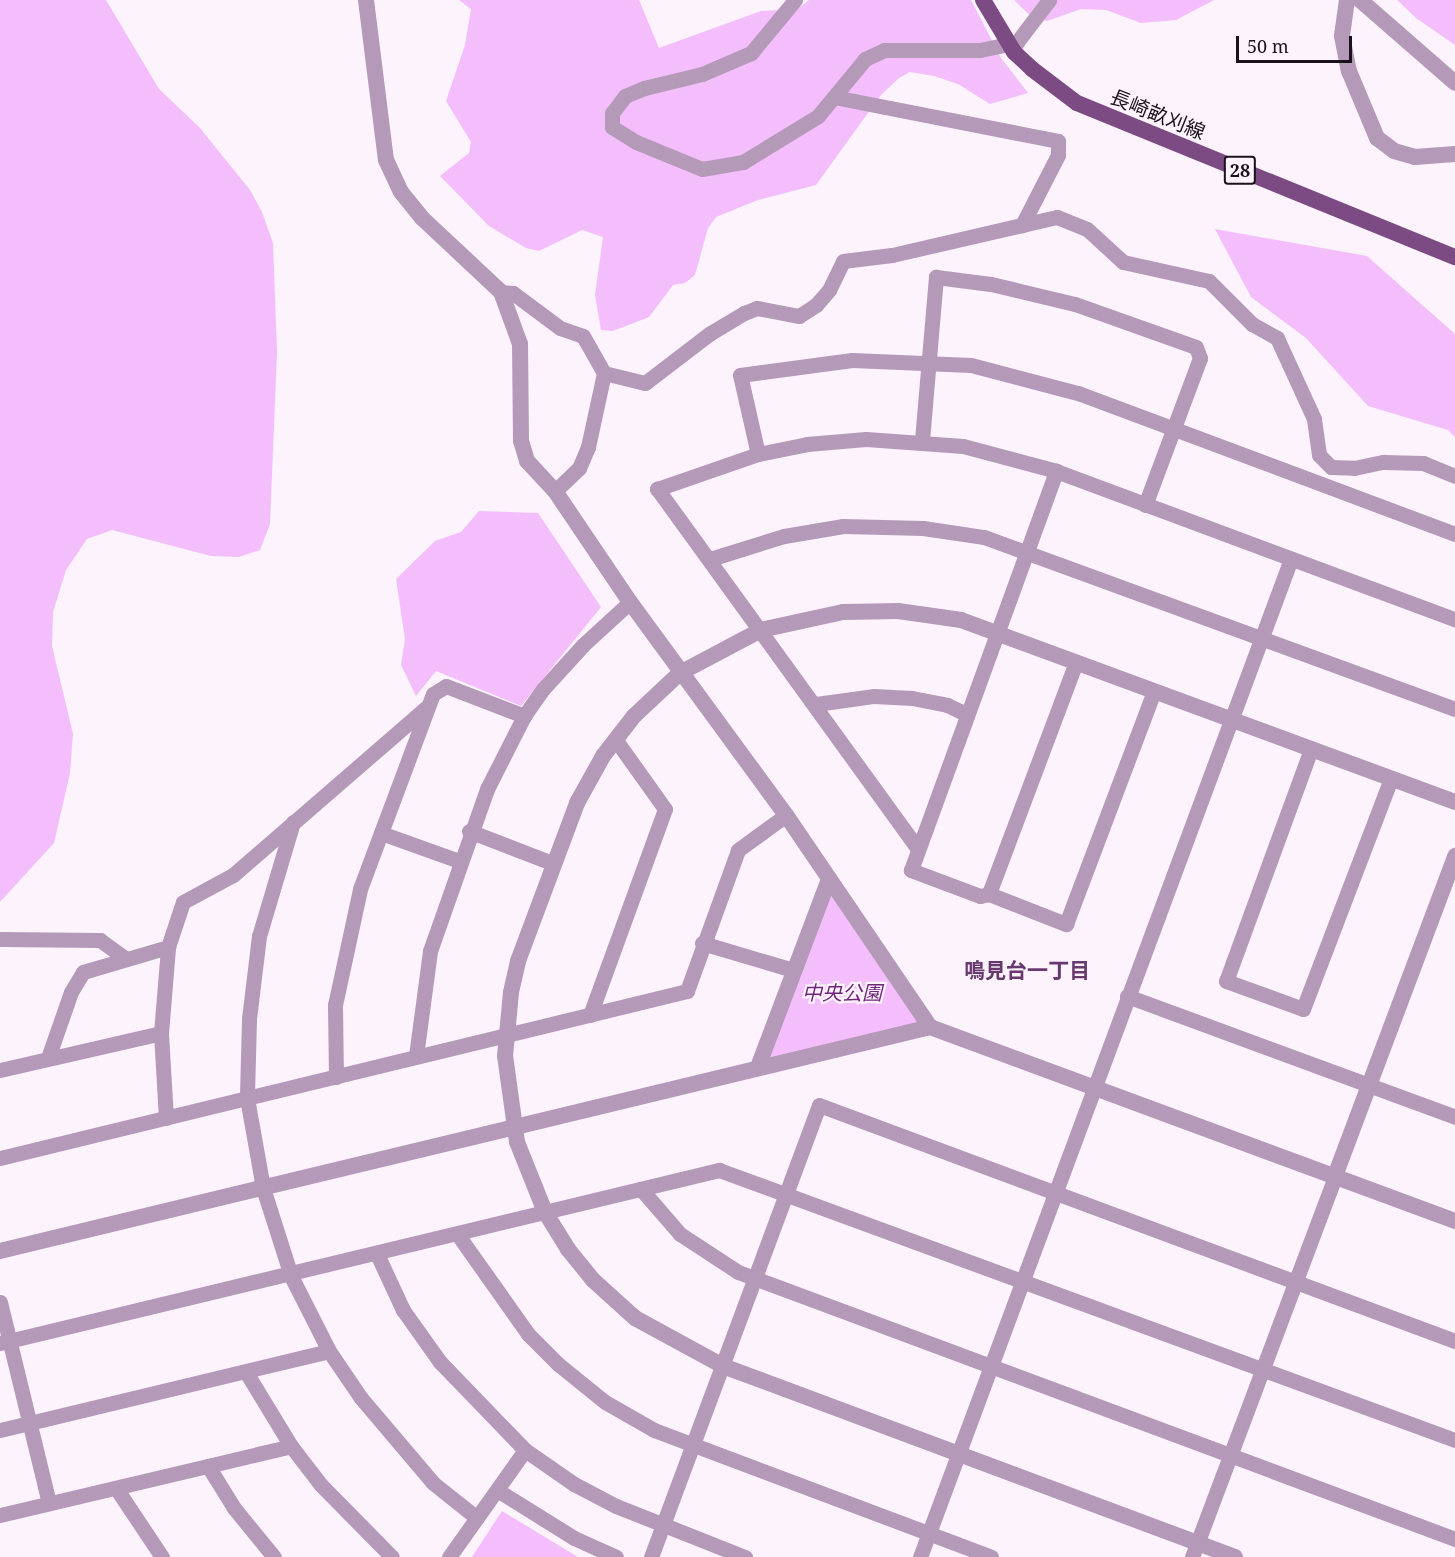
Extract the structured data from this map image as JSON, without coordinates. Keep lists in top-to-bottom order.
{
  "streets": {
    "main road": ["長崎畝刈線", "28"]
  },
  "districts": ["鳴見台一丁目"],
  "parks": ["中央公園"],
  "scale_bar": "50 m"
}
